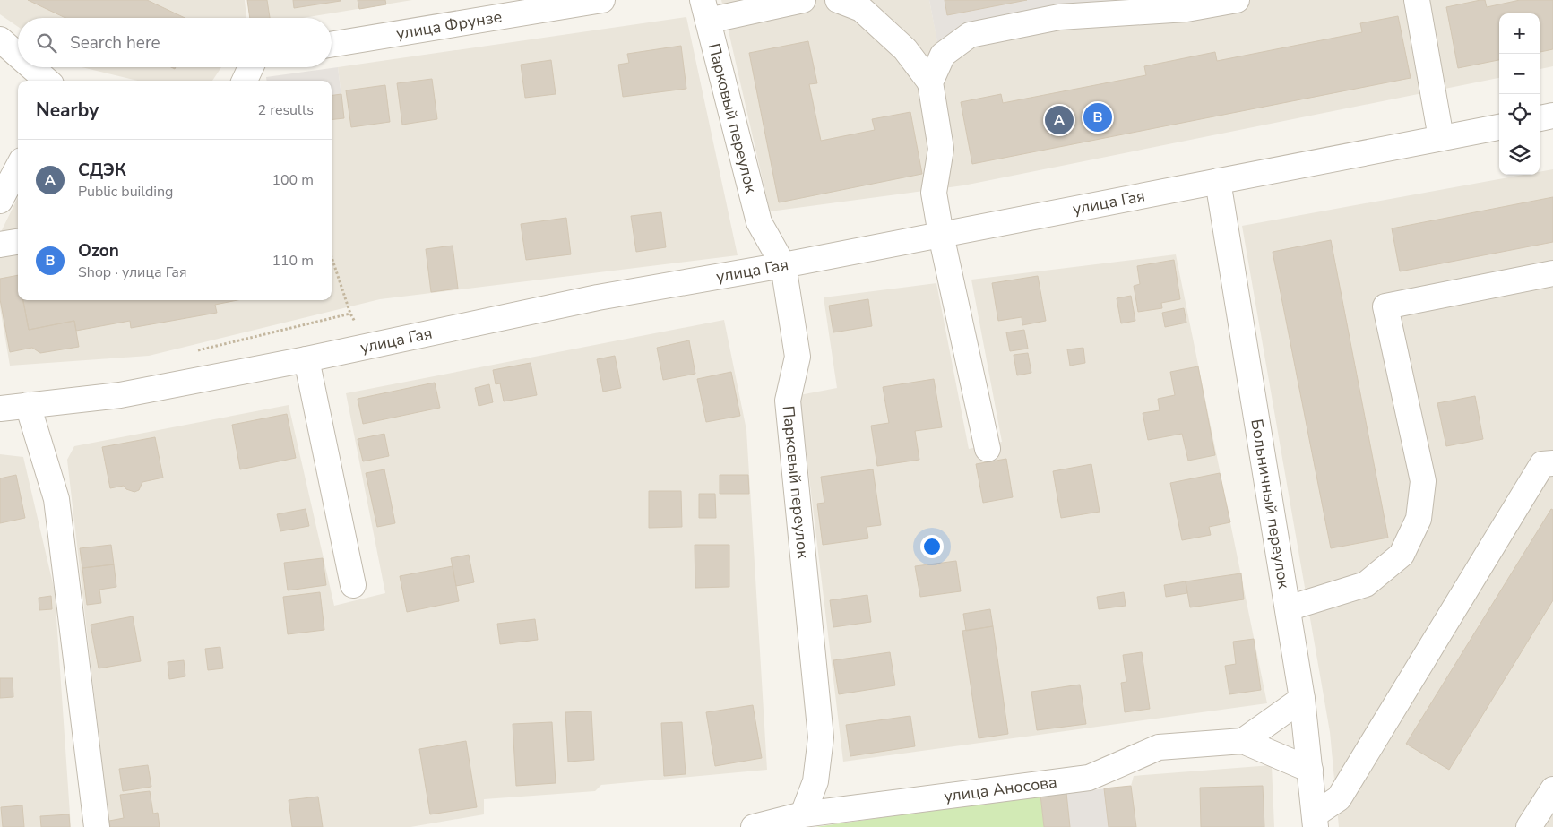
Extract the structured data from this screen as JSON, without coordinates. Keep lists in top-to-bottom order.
{
  "streets": {
    "street": [
      "улица Фрунзе",
      "Парковый переулок",
      "улица Гая",
      "Больничный переулок",
      "улица Аносова"
    ]
  },
  "crossings": [
    ["Парковый переулок", "улица Гая"],
    ["Парковый переулок", "улица Аносова"],
    ["улица Гая", "Больничный переулок"],
    ["Больничный переулок", "улица Аносова"]
  ],
  "page": {
    "map_buttons": ["+", "−"],
    "search": "Search here",
    "heading": ["Nearby", "2 results"],
    "pins": ["B", "A"],
    "list": [
      {
        "mark": "A",
        "name": "СДЭК",
        "note": "Public building",
        "value": "100 m"
      },
      {
        "mark": "B",
        "name": "Ozon",
        "note": "Shop · улица Гая",
        "value": "110 m"
      }
    ]
  }
}
